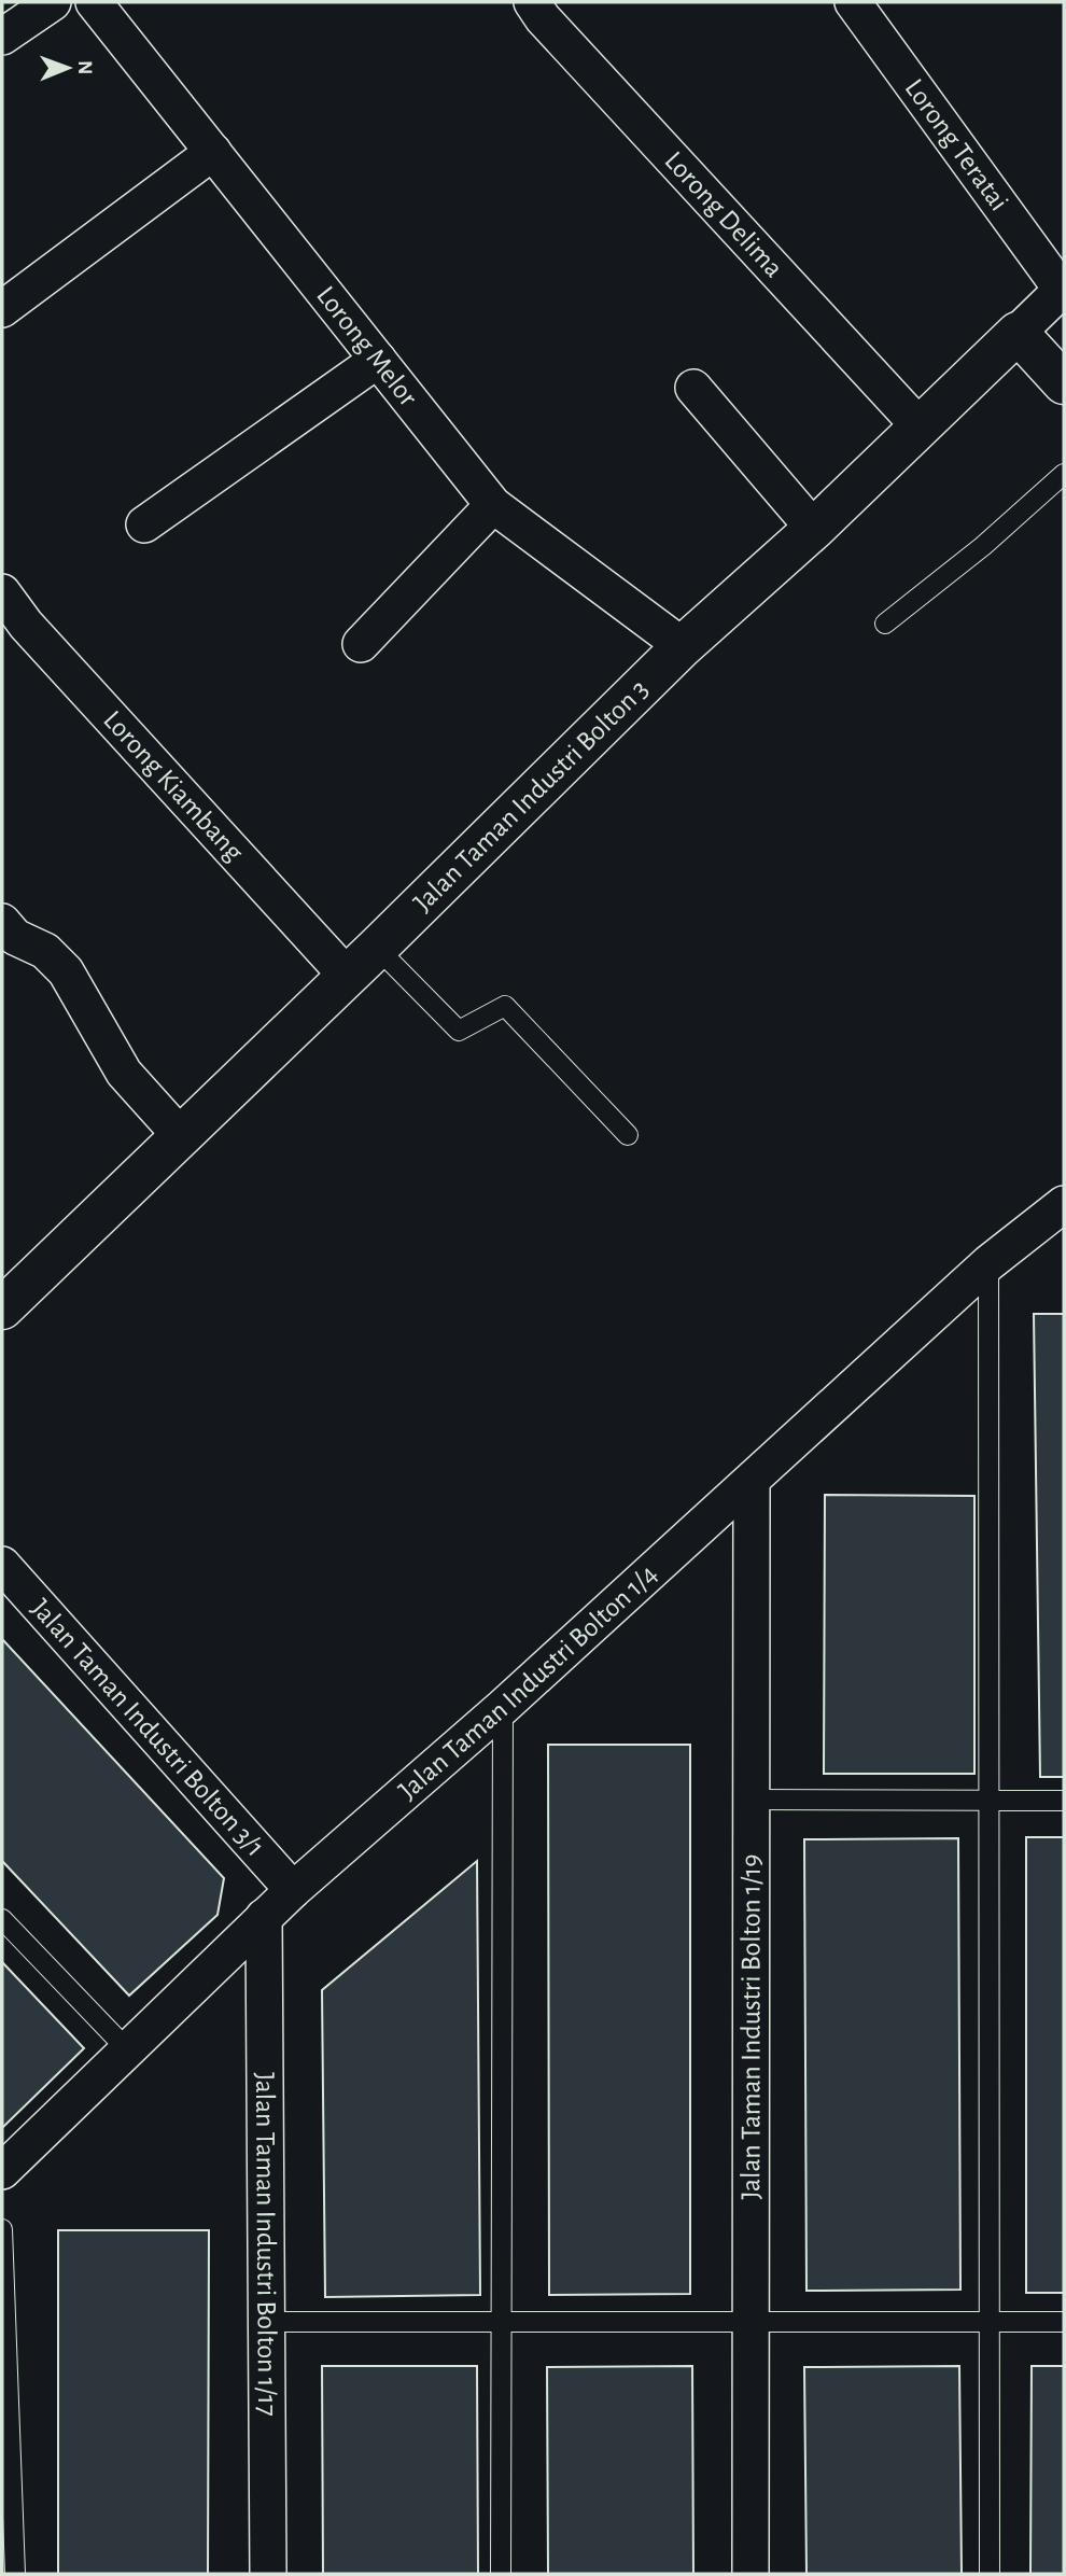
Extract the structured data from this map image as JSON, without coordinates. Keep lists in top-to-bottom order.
{
  "streets": {
    "street": [
      "Lorong Teratai",
      "Lorong Delima",
      "Lorong Melor",
      "Lorong Kiambang",
      "Jalan Taman Industri Bolton 3",
      "Jalan Taman Industri Bolton 1/4",
      "Jalan Taman Industri Bolton 3/1",
      "Jalan Taman Industri Bolton 1/19",
      "Jalan Taman Industri Bolton 1/17"
    ]
  },
  "crossings": [
    ["Lorong Teratai", "Jalan Taman Industri Bolton 3"],
    ["Lorong Delima", "Jalan Taman Industri Bolton 3"],
    ["Lorong Melor", "Jalan Taman Industri Bolton 3"],
    ["Lorong Kiambang", "Jalan Taman Industri Bolton 3"],
    ["Jalan Taman Industri Bolton 1/4", "Jalan Taman Industri Bolton 3/1"],
    ["Jalan Taman Industri Bolton 1/4", "Jalan Taman Industri Bolton 1/19"],
    ["Jalan Taman Industri Bolton 1/4", "Jalan Taman Industri Bolton 1/17"]
  ],
  "north": "right"
}
